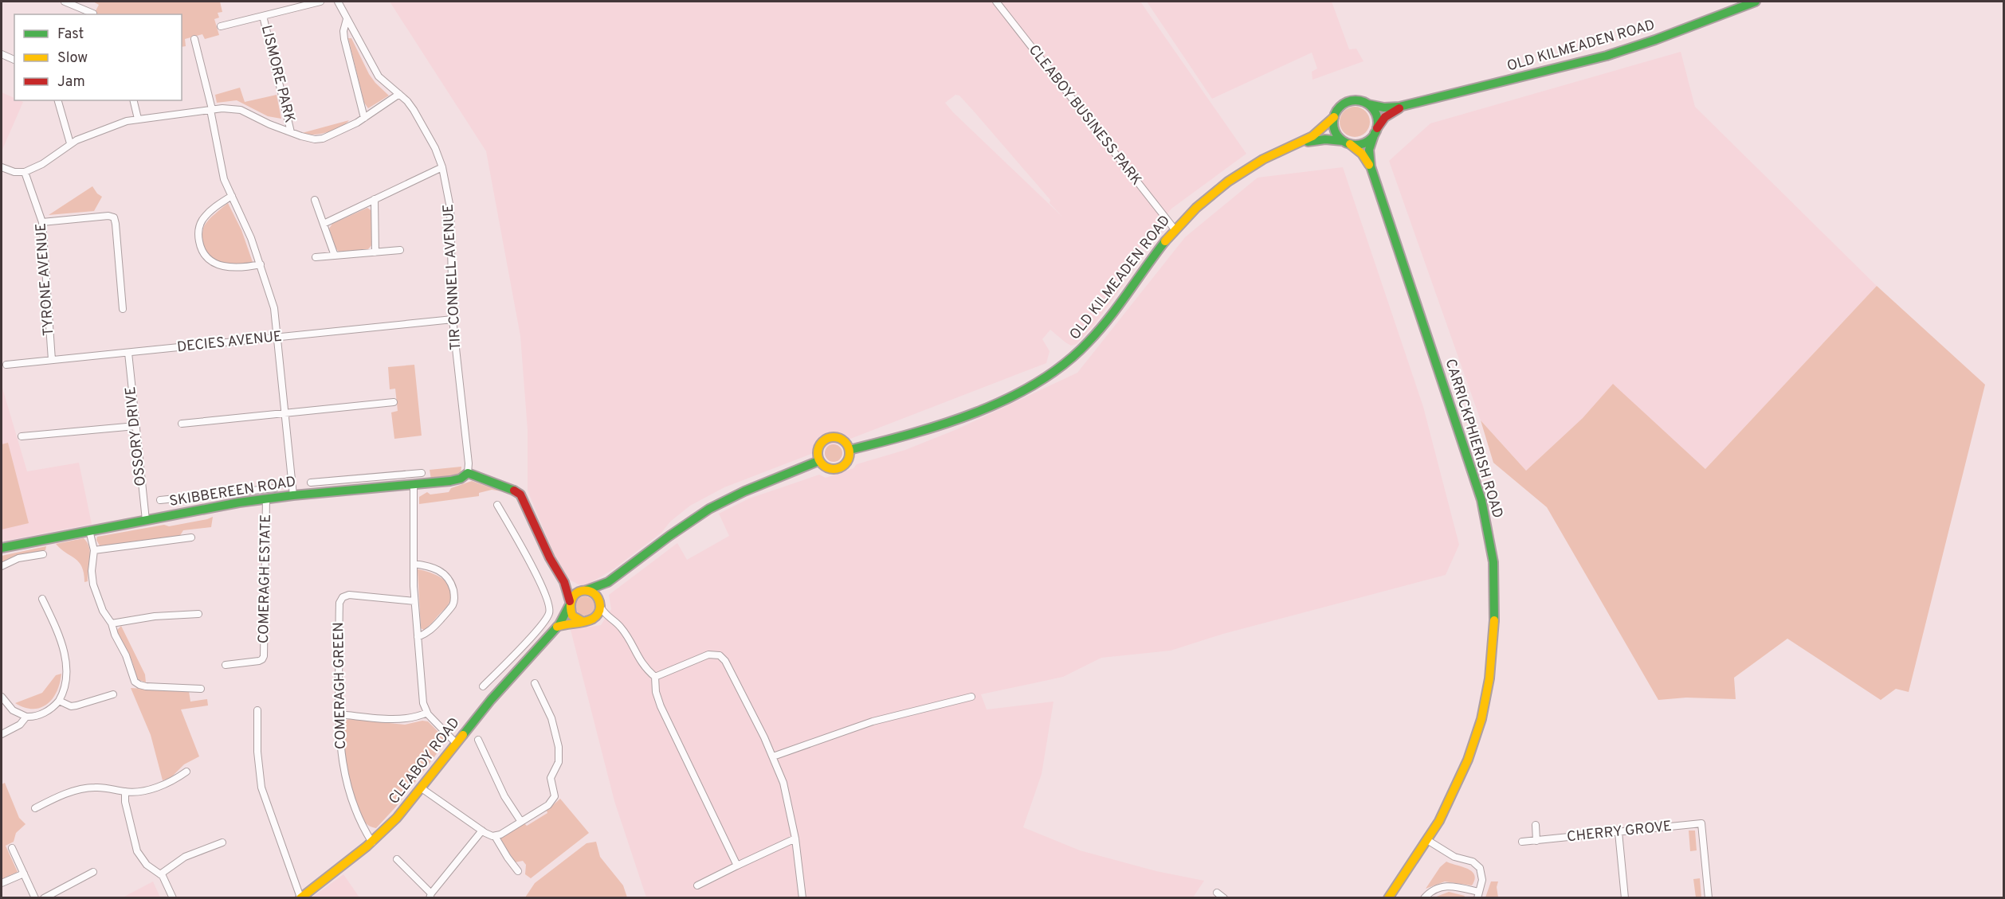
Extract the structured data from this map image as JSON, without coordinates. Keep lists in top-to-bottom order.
{
  "streets": {
    "street": [
      "OLD KILMEADEN ROAD",
      "LISMORE PARK",
      "CLEABOY BUSINESS PARK",
      "TIR CONNELL AVENUE",
      "TYRONE AVENUE",
      "DECIES AVENUE",
      "OSSORY DRIVE",
      "CARRICKPHIERISH ROAD",
      "SKIBBEREEN ROAD",
      "COMERAGH ESTATE",
      "COMERAGH GREEN",
      "CLEABOY ROAD",
      "CHERRY GROVE"
    ]
  },
  "crossings": [
    ["OLD KILMEADEN ROAD", "CLEABOY BUSINESS PARK"],
    ["OLD KILMEADEN ROAD", "CARRICKPHIERISH ROAD"],
    ["LISMORE PARK", "TIR CONNELL AVENUE"],
    ["LISMORE PARK", "TYRONE AVENUE"],
    ["TIR CONNELL AVENUE", "DECIES AVENUE"],
    ["TIR CONNELL AVENUE", "SKIBBEREEN ROAD"],
    ["TYRONE AVENUE", "DECIES AVENUE"],
    ["DECIES AVENUE", "OSSORY DRIVE"],
    ["OSSORY DRIVE", "SKIBBEREEN ROAD"],
    ["SKIBBEREEN ROAD", "COMERAGH ESTATE"],
    ["COMERAGH GREEN", "CLEABOY ROAD"]
  ],
  "legend": ["Fast", "Slow", "Jam"]
}
